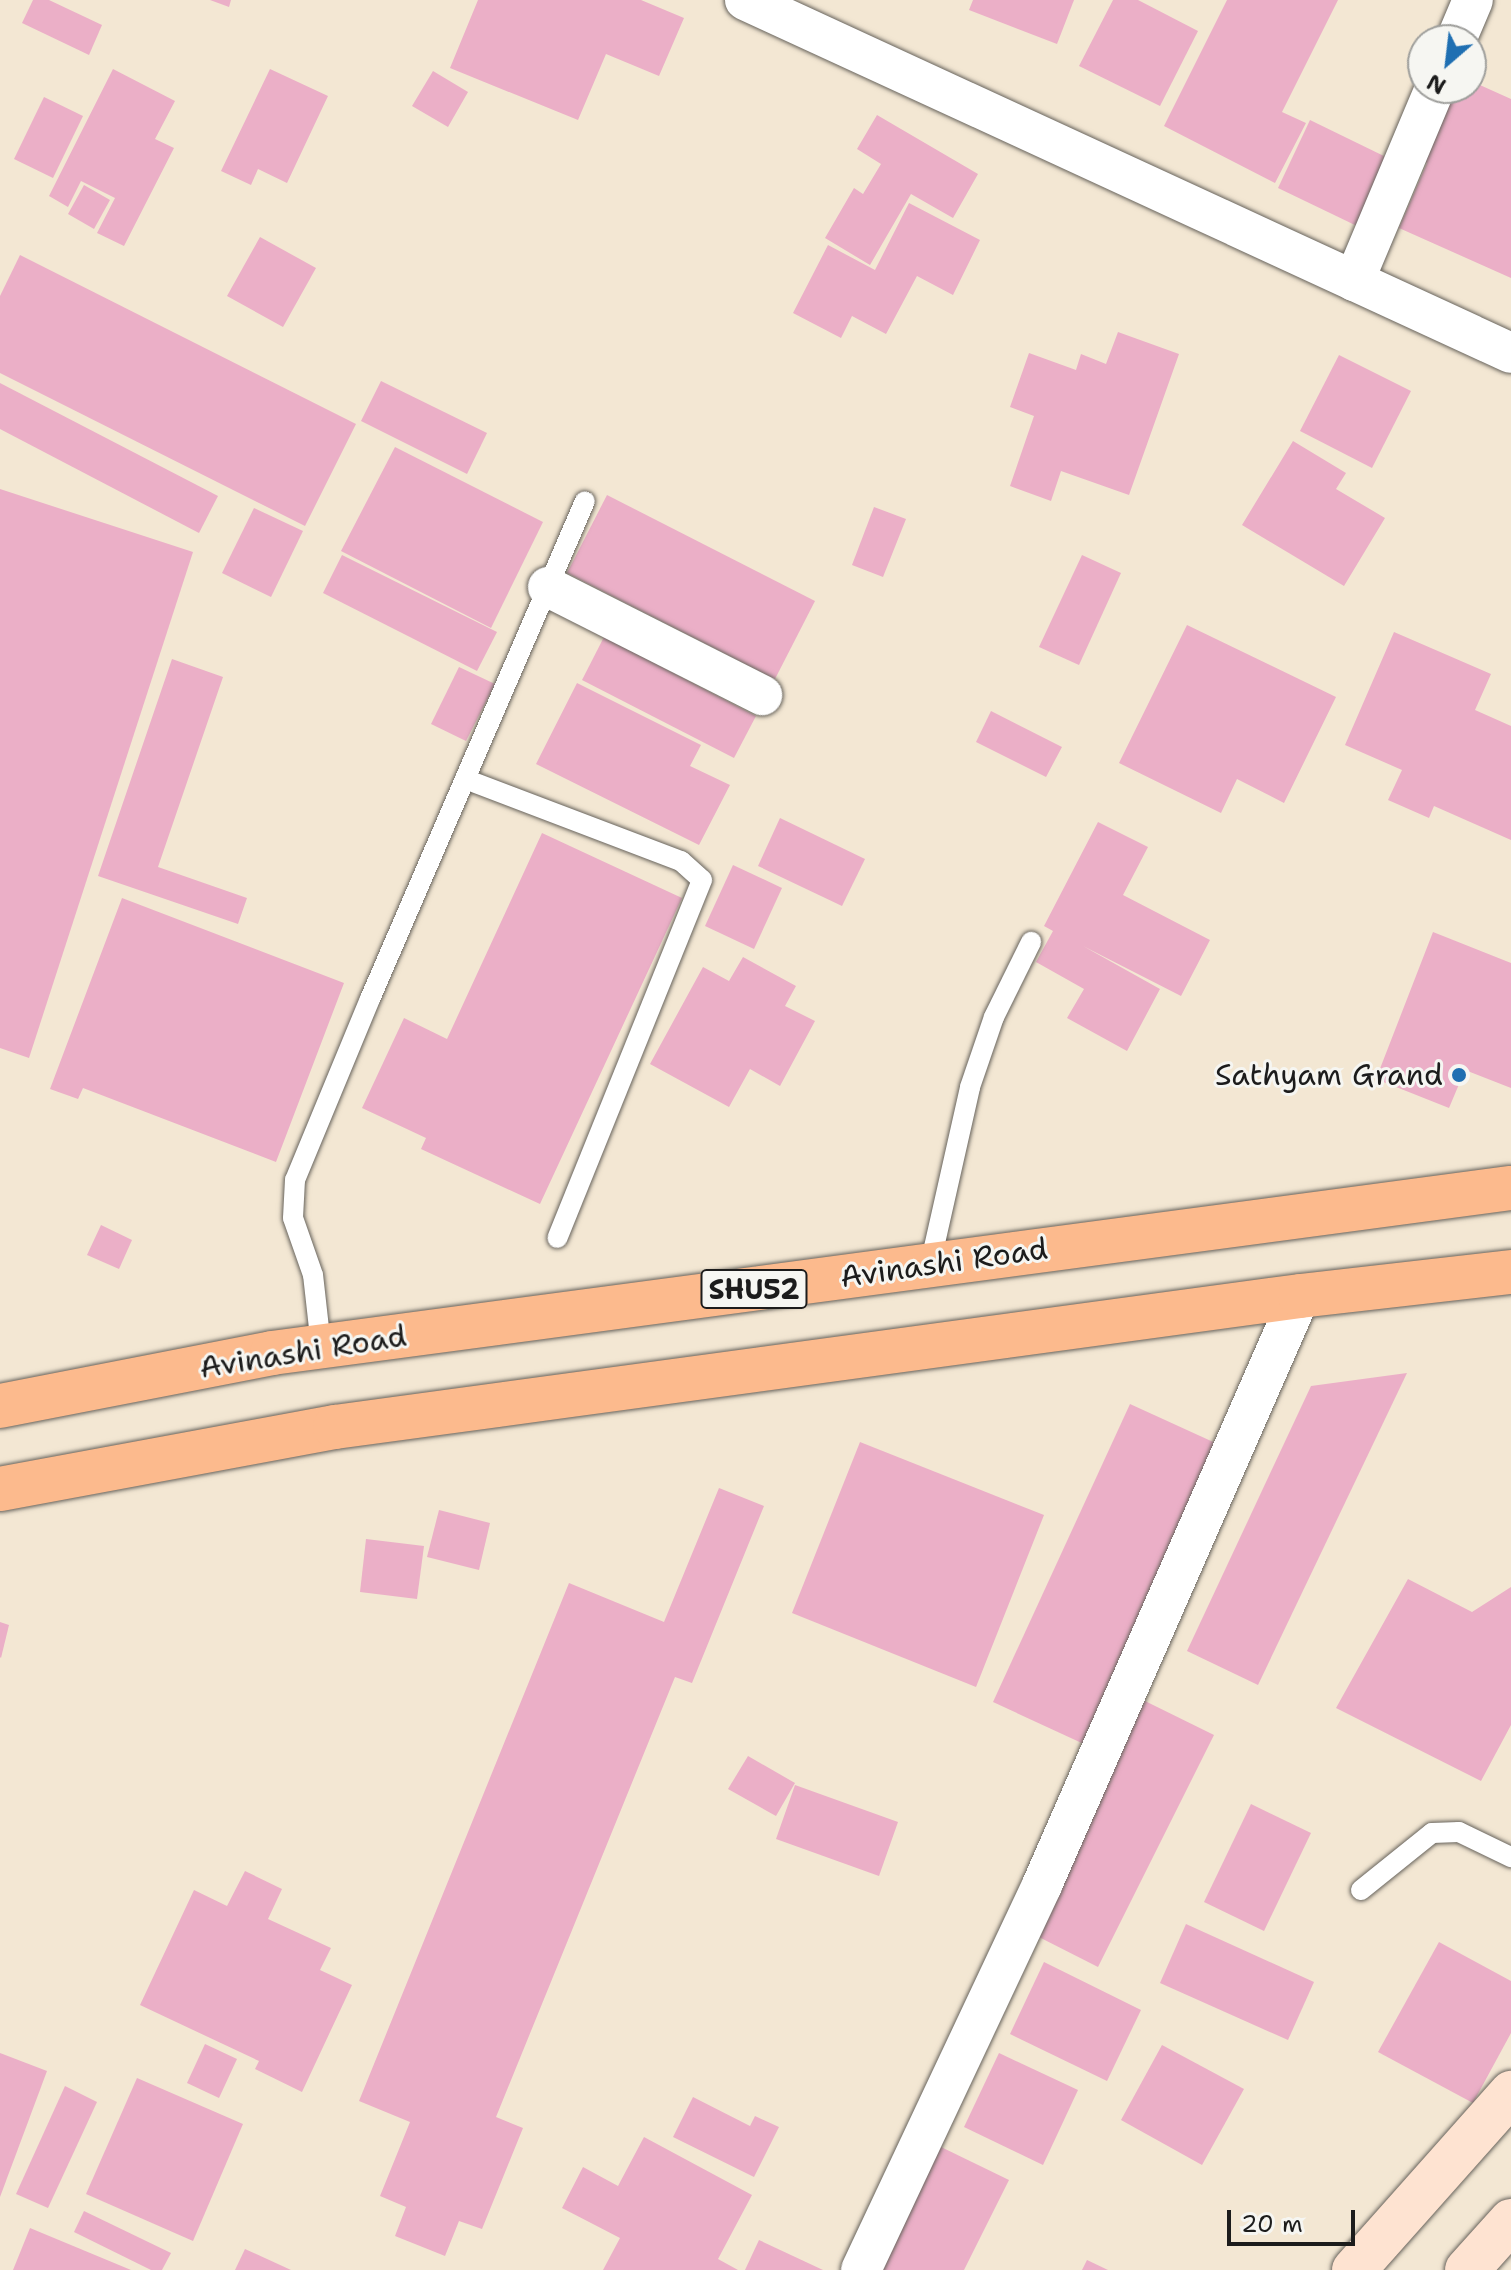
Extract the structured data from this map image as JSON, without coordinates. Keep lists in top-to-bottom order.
{
  "streets": {
    "main road": ["Avinashi Road", "SHU52"]
  },
  "places": ["Sathyam Grand"],
  "scale_bar": "20 m",
  "north": "bottom left"
}
